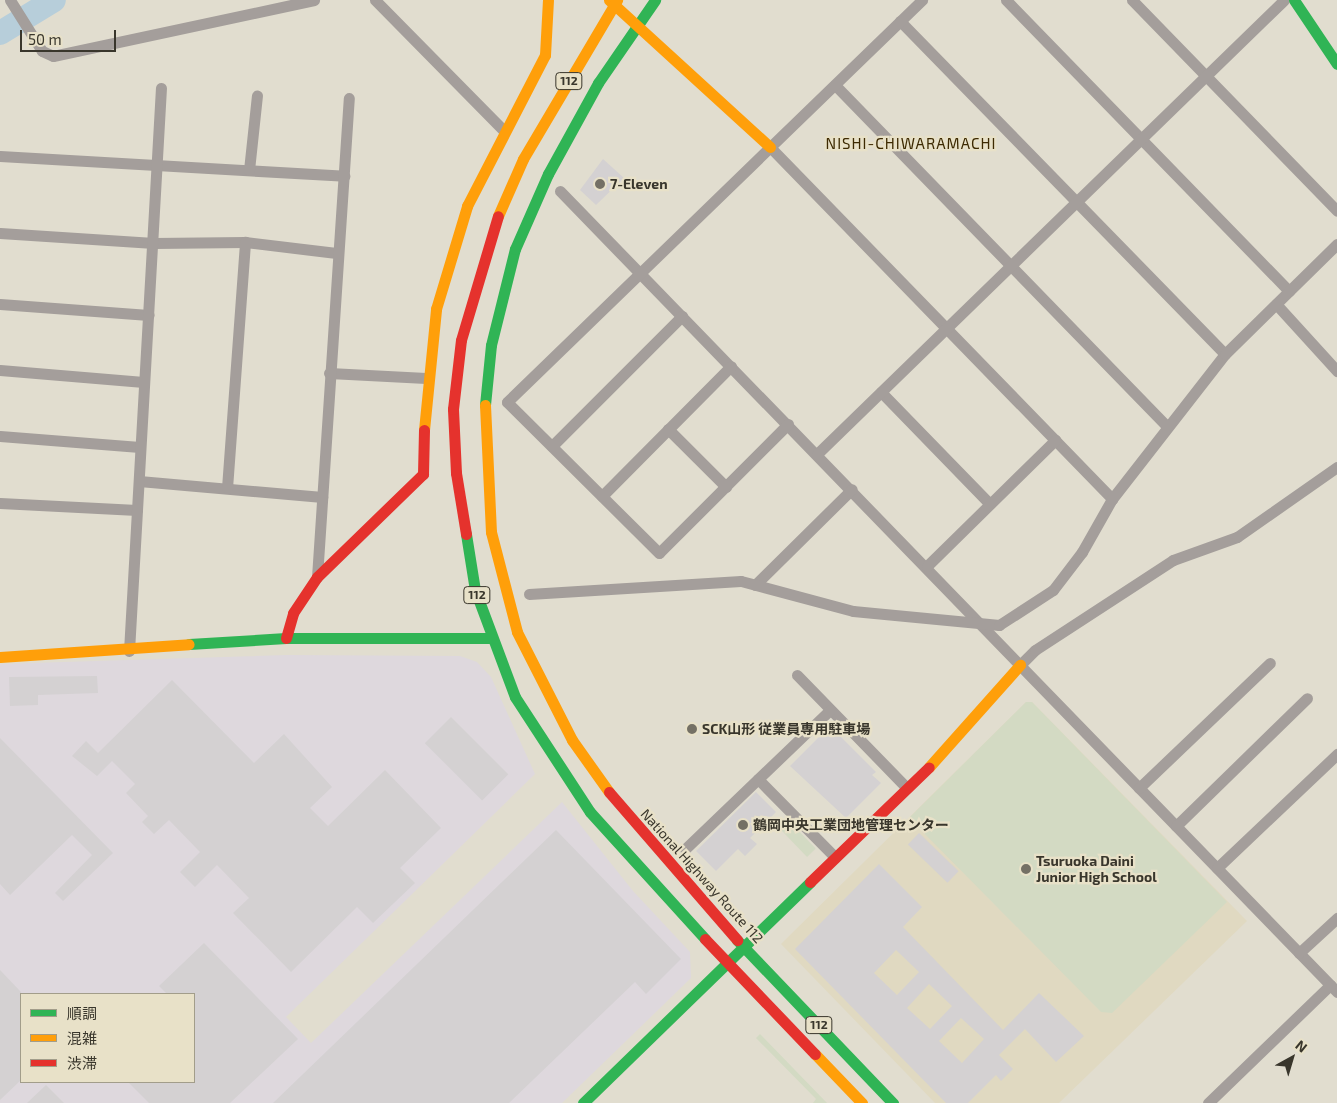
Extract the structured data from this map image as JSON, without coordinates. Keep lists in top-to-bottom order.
{
  "streets": {
    "main road": ["112", "National Highway Route 112"]
  },
  "districts": ["NISHI-CHIWARAMACHI"],
  "places": [
    "7-Eleven",
    "SCK山形 従業員専用駐車場",
    "鶴岡中央工業団地管理センター",
    "Tsuruoka Daini Junior High School"
  ],
  "legend": ["順調", "混雑", "渋滞"],
  "scale_bar": "50 m",
  "north": "top right"
}
